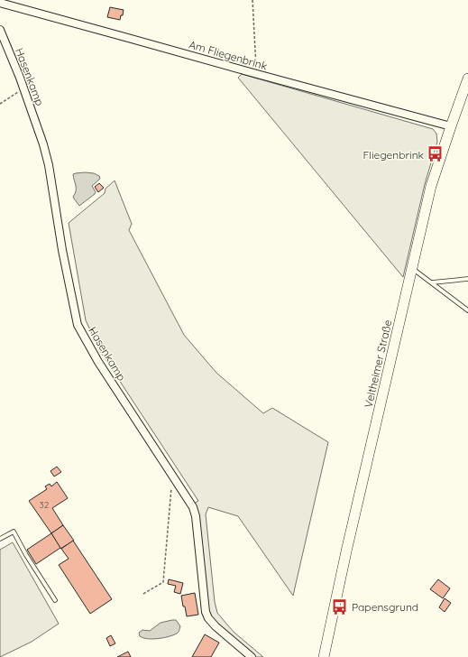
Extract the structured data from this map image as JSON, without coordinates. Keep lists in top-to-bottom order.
{
  "streets": {
    "main road": ["Veltheimer Straße"],
    "street": ["Am Fliegenbrink", "Hasenkamp"]
  },
  "crossings": [
    ["Am Fliegenbrink", "Veltheimer Straße"]
  ],
  "places": {
    "bus stop": ["Fliegenbrink", "Papensgrund"]
  },
  "house_numbers": ["32"]
}
